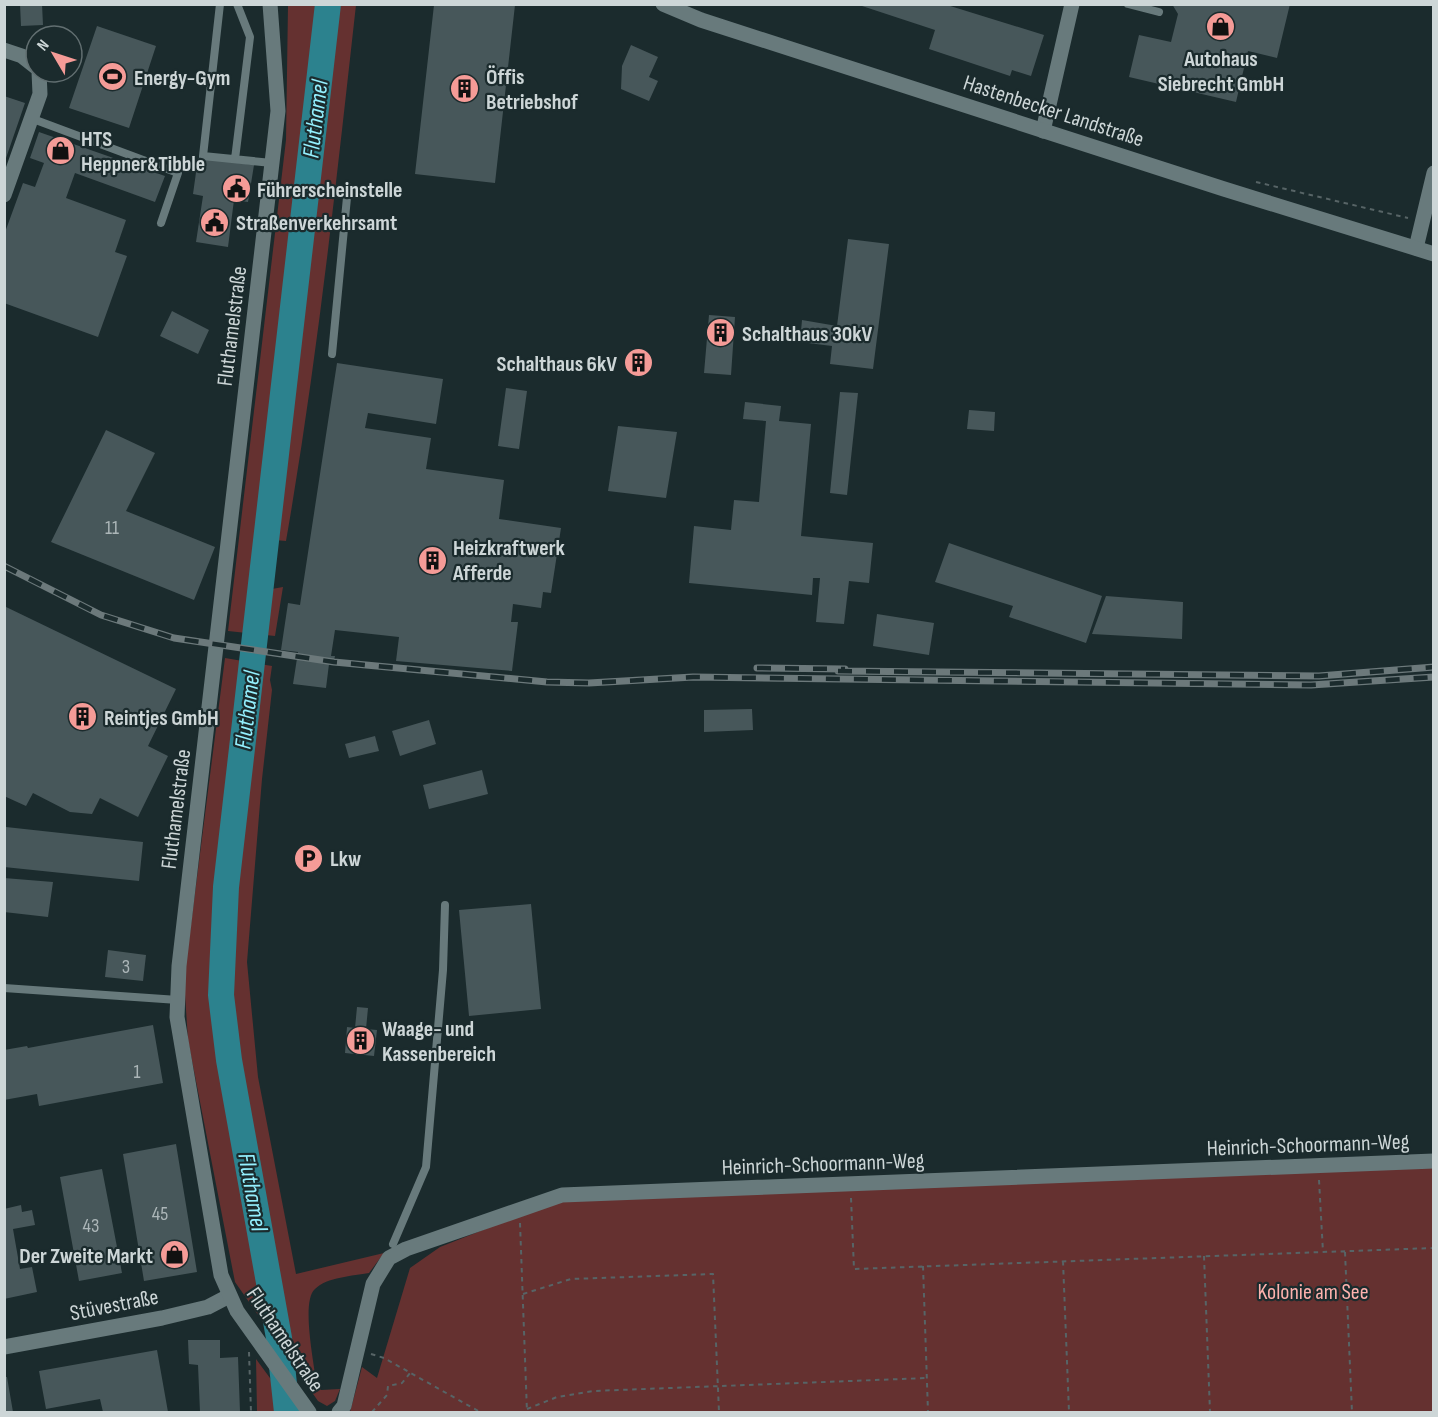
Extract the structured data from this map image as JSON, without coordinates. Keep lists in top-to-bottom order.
{
  "streets": {
    "main road": [
      "Hastenbecker Landstraße",
      "Fluthamelstraße",
      "Heinrich-Schoormann-Weg",
      "Stüvestraße"
    ]
  },
  "crossings": [
    ["Fluthamelstraße", "Stüvestraße"]
  ],
  "water": ["Fluthamel"],
  "parks": ["Kolonie am See"],
  "places": {
    "shop": ["Autohaus Siebrecht GmbH", "HTS Heppner&Tibble", "Der Zweite Markt"],
    "sports": ["Energy-Gym"],
    "building": [
      "Öffis Betriebshof",
      "Schalthaus 30kV",
      "Schalthaus 6kV",
      "Heizkraftwerk Afferde",
      "Reintjes GmbH",
      "Waage- und Kassenbereich"
    ],
    "public building": ["Führerscheinstelle", "Straßenverkehrsamt"],
    "parking": ["Lkw"]
  },
  "house_numbers": [
    "11",
    "3",
    "1",
    "45",
    "43"
  ],
  "north": "top left"
}
